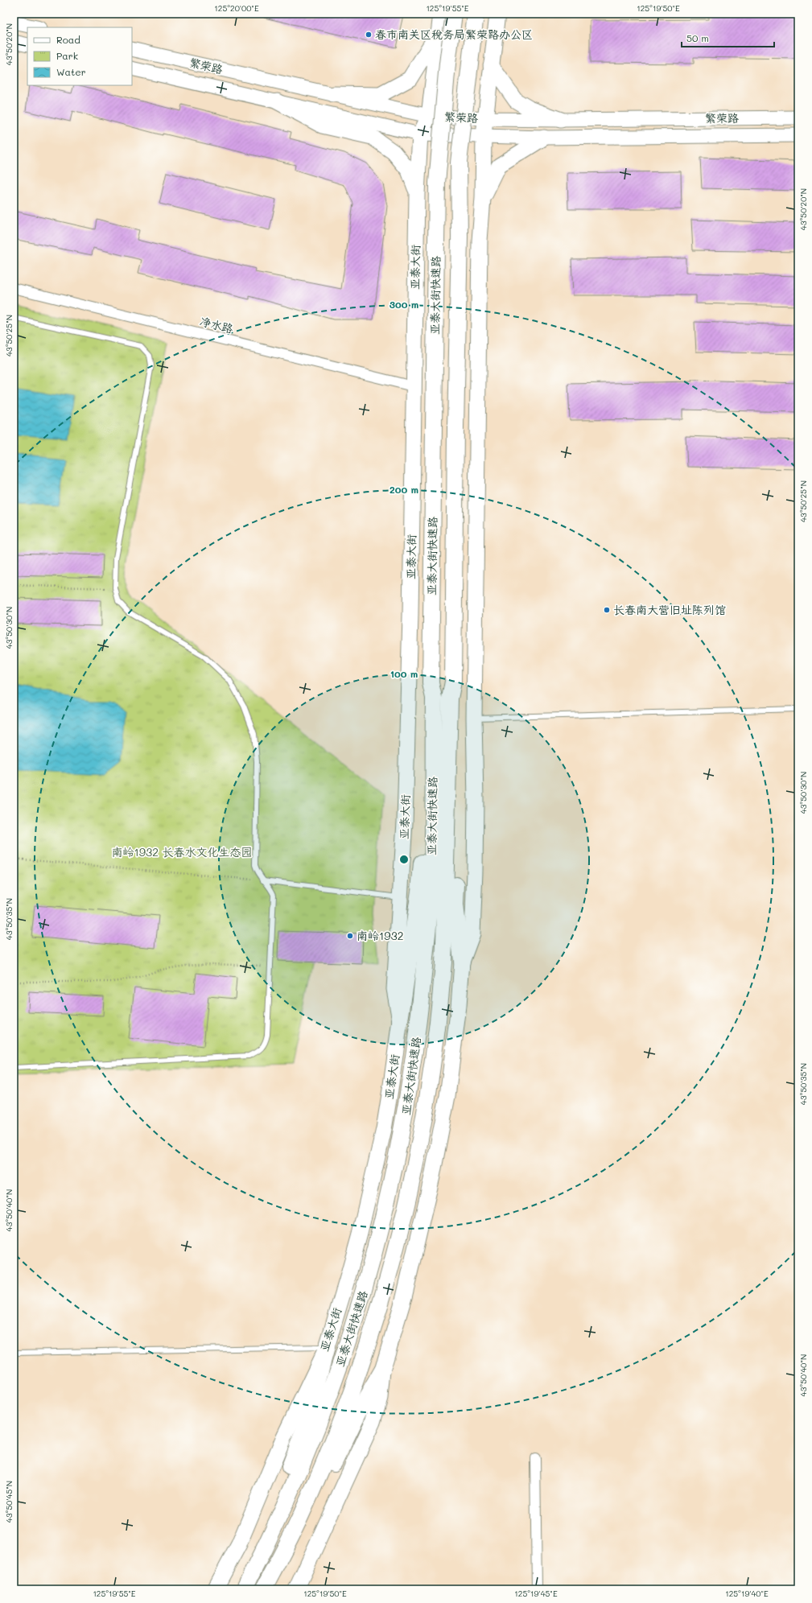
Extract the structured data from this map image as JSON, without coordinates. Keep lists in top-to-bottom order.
{
  "streets": {
    "highway": ["亚泰大街快速路"],
    "main road": ["繁荣路", "亚泰大街"],
    "street": ["净水路"]
  },
  "crossings": [
    ["繁荣路", "亚泰大街"],
    ["亚泰大街", "净水路"]
  ],
  "parks": ["南岭1932 长春水文化生态园"],
  "places": ["春市南关区税务局繁荣路办公区", "长春南大营旧址陈列馆", "南岭1932"],
  "legend": ["Road", "Park", "Water"],
  "scale_bar": "50 m",
  "coordinates": [
    "125°20'00\"E",
    "125°19'55\"E",
    "125°19'50\"E",
    "43°50'20\"N",
    "43°50'25\"N",
    "43°50'30\"N",
    "43°50'35\"N",
    "43°50'40\"N",
    "43°50'45\"N",
    "125°19'45\"E",
    "125°19'40\"E"
  ],
  "rings": ["300 m", "200 m", "100 m"]
}
